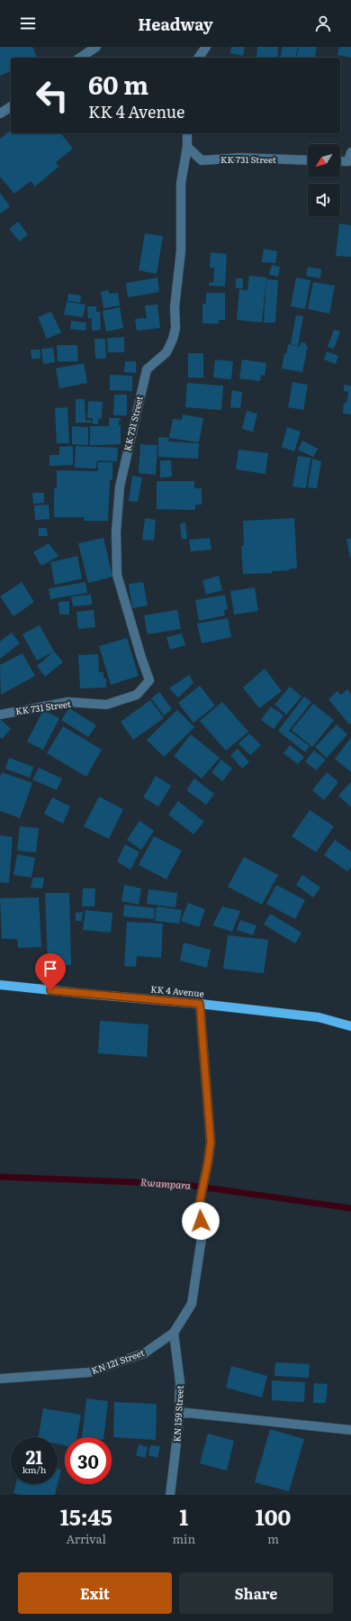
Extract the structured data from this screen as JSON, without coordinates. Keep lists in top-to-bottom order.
{
  "streets": {
    "main road": ["KK 4 Avenue"],
    "street": ["KK 731 Street", "KN 121 Street", "KN 159 Street"]
  },
  "crossings": [
    ["KK 4 Avenue", "KN 121 Street"],
    ["KN 121 Street", "KN 159 Street"]
  ],
  "water": ["Rwampara"],
  "north": "bottom left",
  "page": {
    "header": "Headway",
    "turn": ["60 m", "KK 4 Avenue"],
    "speed": "21 km/h",
    "limit": "30",
    "eta": [
      "15:45",
      "Arrival",
      "1",
      "min",
      "100",
      "m"
    ],
    "buttons": ["Exit", "Share"]
  }
}
